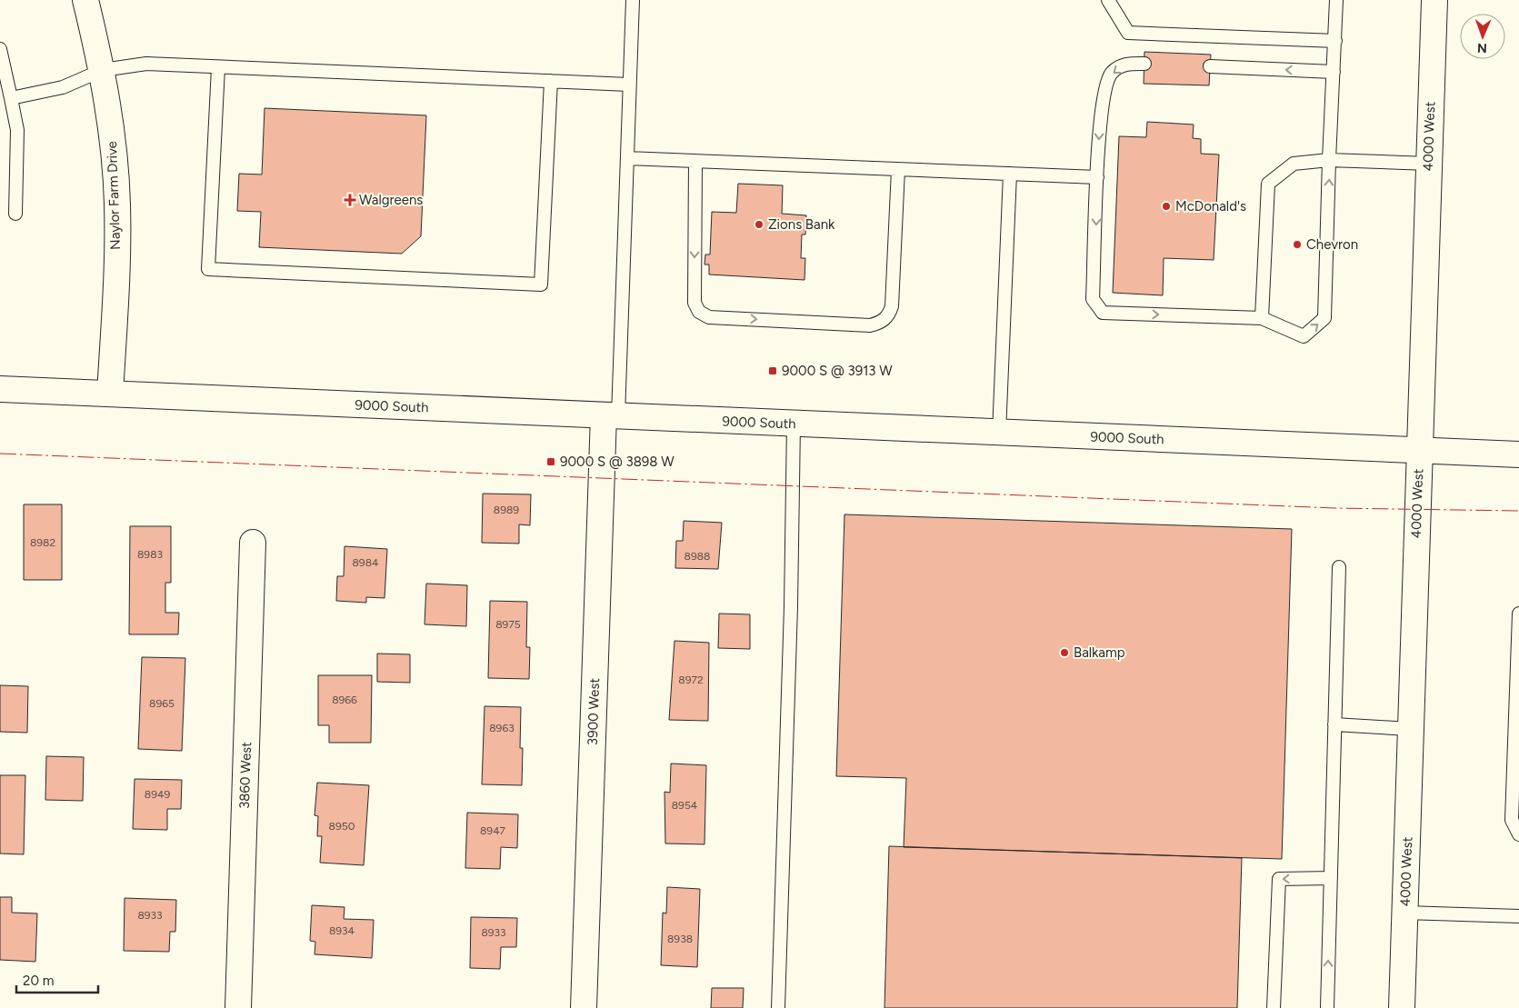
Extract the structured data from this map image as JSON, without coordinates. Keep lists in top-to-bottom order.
{
  "streets": {
    "main road": [
      "4000 West",
      "Naylor Farm Drive",
      "9000 South",
      "3900 West",
      "3860 West"
    ]
  },
  "crossings": [
    ["4000 West", "9000 South"],
    ["Naylor Farm Drive", "9000 South"],
    ["9000 South", "3900 West"]
  ],
  "places": {
    "health": ["Walgreens"],
    "other": [
      "McDonald's",
      "Zions Bank",
      "Chevron",
      "Balkamp"
    ],
    "transit": ["9000 S @ 3913 W", "9000 S @ 3898 W"]
  },
  "house_numbers": [
    "8989",
    "8982",
    "8983",
    "8988",
    "8984",
    "8975",
    "8972",
    "8966",
    "8965",
    "8963",
    "8949",
    "8954",
    "8950",
    "8947",
    "8933",
    "8934",
    "8933",
    "8938"
  ],
  "scale_bar": "20 m",
  "north": "bottom"
}
